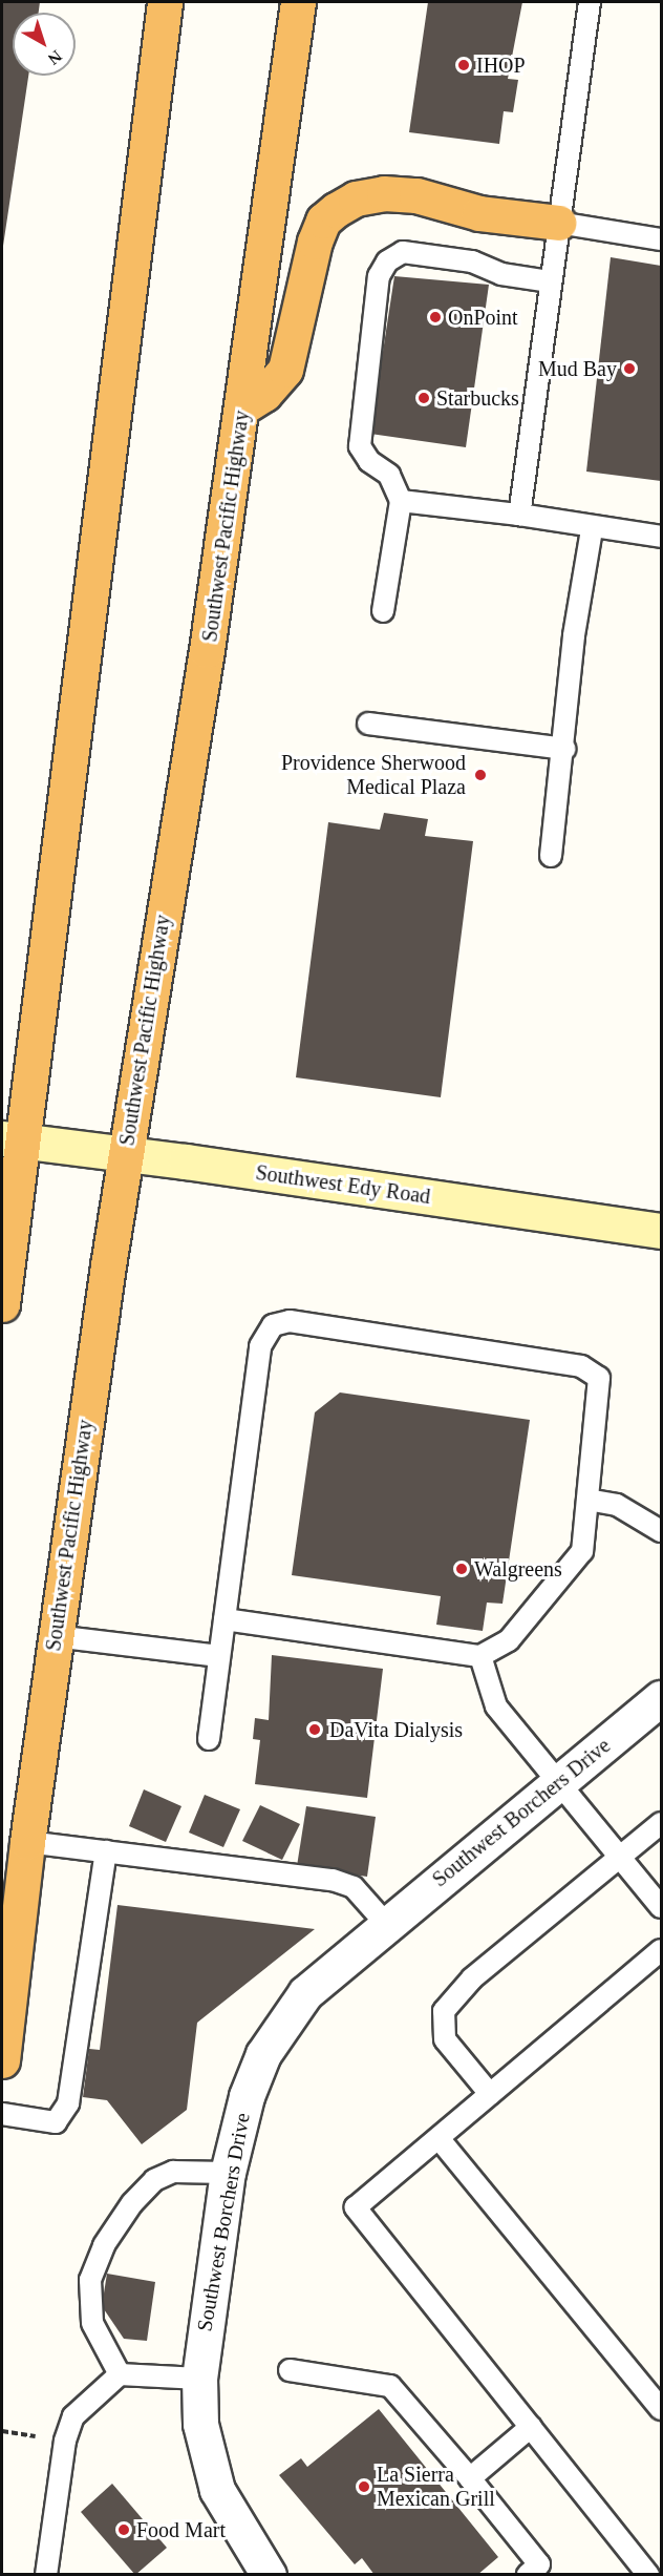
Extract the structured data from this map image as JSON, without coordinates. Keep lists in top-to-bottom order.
{
  "streets": {
    "highway": ["Southwest Pacific Highway"],
    "main road": ["Southwest Edy Road"],
    "street": ["Southwest Borchers Drive"]
  },
  "crossings": [
    ["Southwest Pacific Highway", "Southwest Edy Road"]
  ],
  "places": [
    "IHOP",
    "OnPoint",
    "Mud Bay",
    "Starbucks",
    "Providence Sherwood Medical Plaza",
    "Walgreens",
    "DaVita Dialysis",
    "La Sierra Mexican Grill",
    "Food Mart"
  ],
  "north": "bottom right"
}
